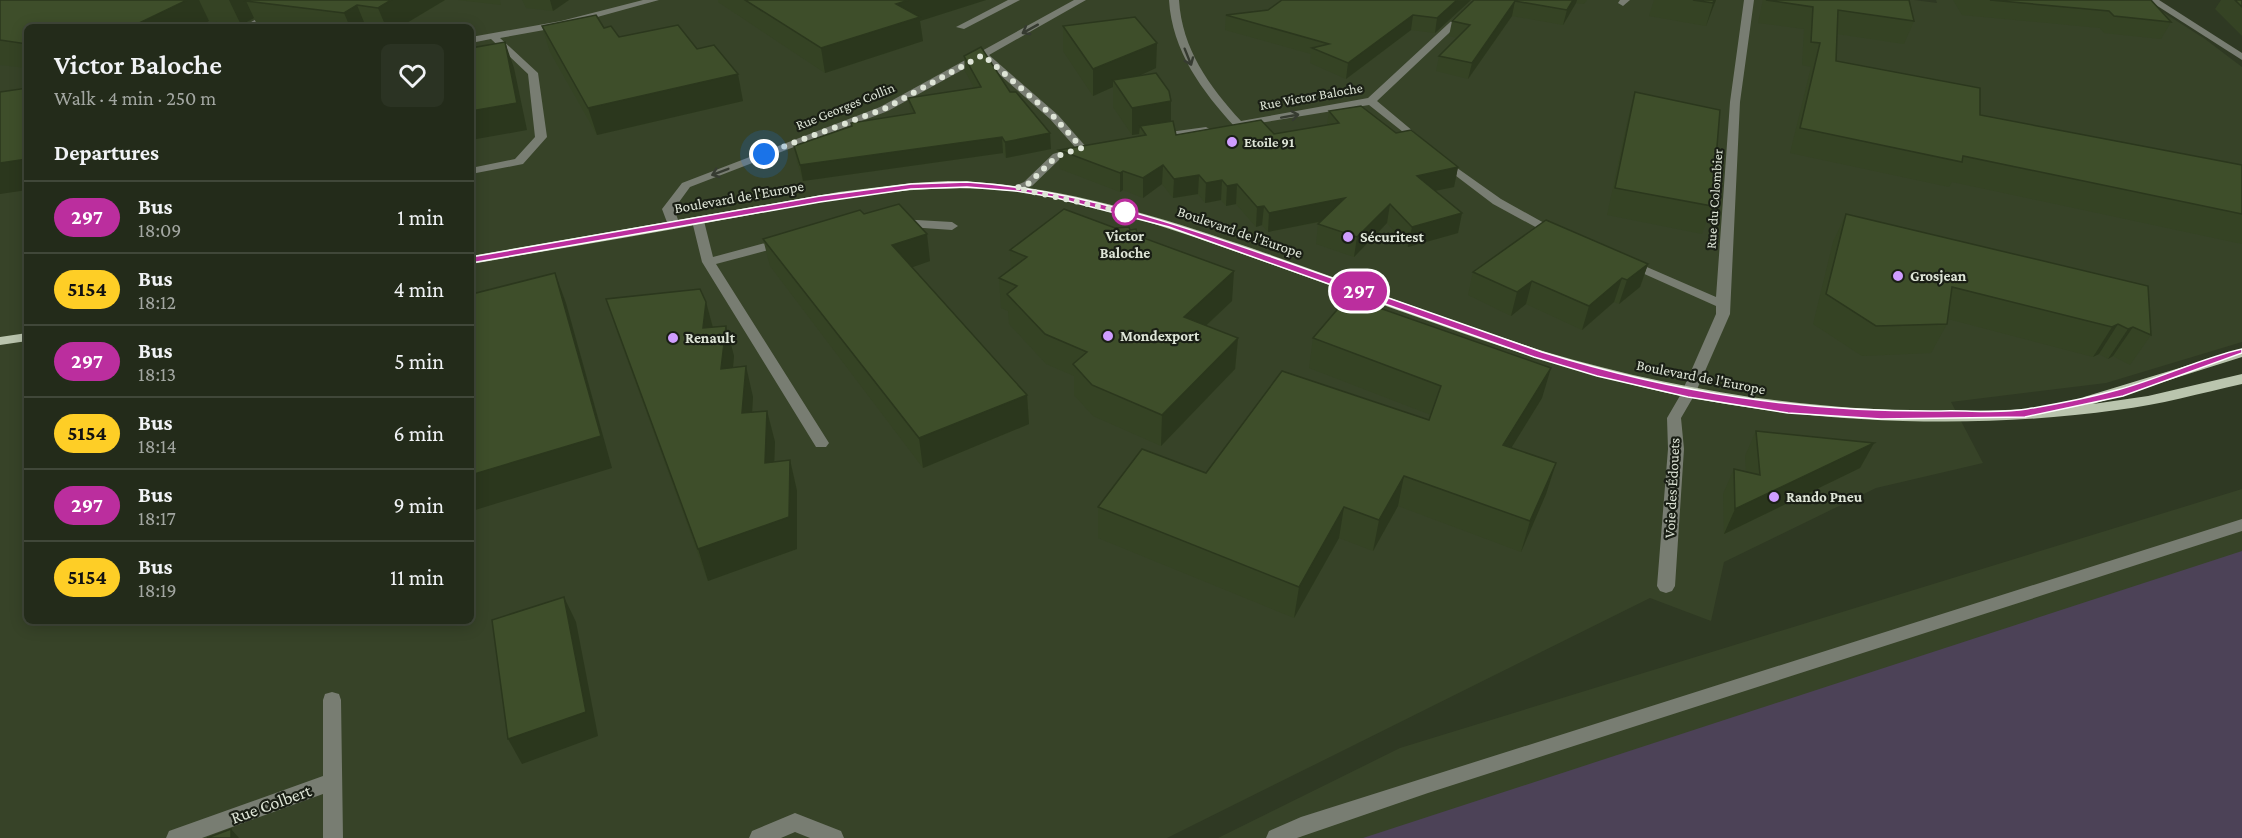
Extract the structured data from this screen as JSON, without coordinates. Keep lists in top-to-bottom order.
{
  "streets": {
    "main road": ["Boulevard de l'Europe"],
    "street": [
      "Rue Victor Baloche",
      "Rue Georges Collin",
      "Rue du Colombier",
      "Voie des Édouets",
      "Rue Colbert"
    ]
  },
  "crossings": [
    ["Rue Georges Collin", "Boulevard de l'Europe"],
    ["Boulevard de l'Europe", "Rue du Colombier"],
    ["Boulevard de l'Europe", "Voie des Édouets"],
    ["Rue du Colombier", "Voie des Édouets"]
  ],
  "one_way": ["Rue Victor Baloche", "Rue Georges Collin"],
  "places": [
    "Etoile 91",
    "Victor Baloche",
    "Sécuritest",
    "Grosjean",
    "Mondexport",
    "Renault",
    "Rando Pneu"
  ],
  "lines": ["bus line 297"],
  "page": {
    "on_map": "297",
    "heading": [
      ["Victor Baloche", "Walk · 4 min · 250 m"],
      "Departures"
    ],
    "list": [
      {
        "mark": "297",
        "name": "Bus",
        "note": "18:09",
        "value": "1 min"
      },
      {
        "mark": "5154",
        "name": "Bus",
        "note": "18:12",
        "value": "4 min"
      },
      {
        "mark": "297",
        "name": "Bus",
        "note": "18:13",
        "value": "5 min"
      },
      {
        "mark": "5154",
        "name": "Bus",
        "note": "18:14",
        "value": "6 min"
      },
      {
        "mark": "297",
        "name": "Bus",
        "note": "18:17",
        "value": "9 min"
      },
      {
        "mark": "5154",
        "name": "Bus",
        "note": "18:19",
        "value": "11 min"
      }
    ]
  }
}
